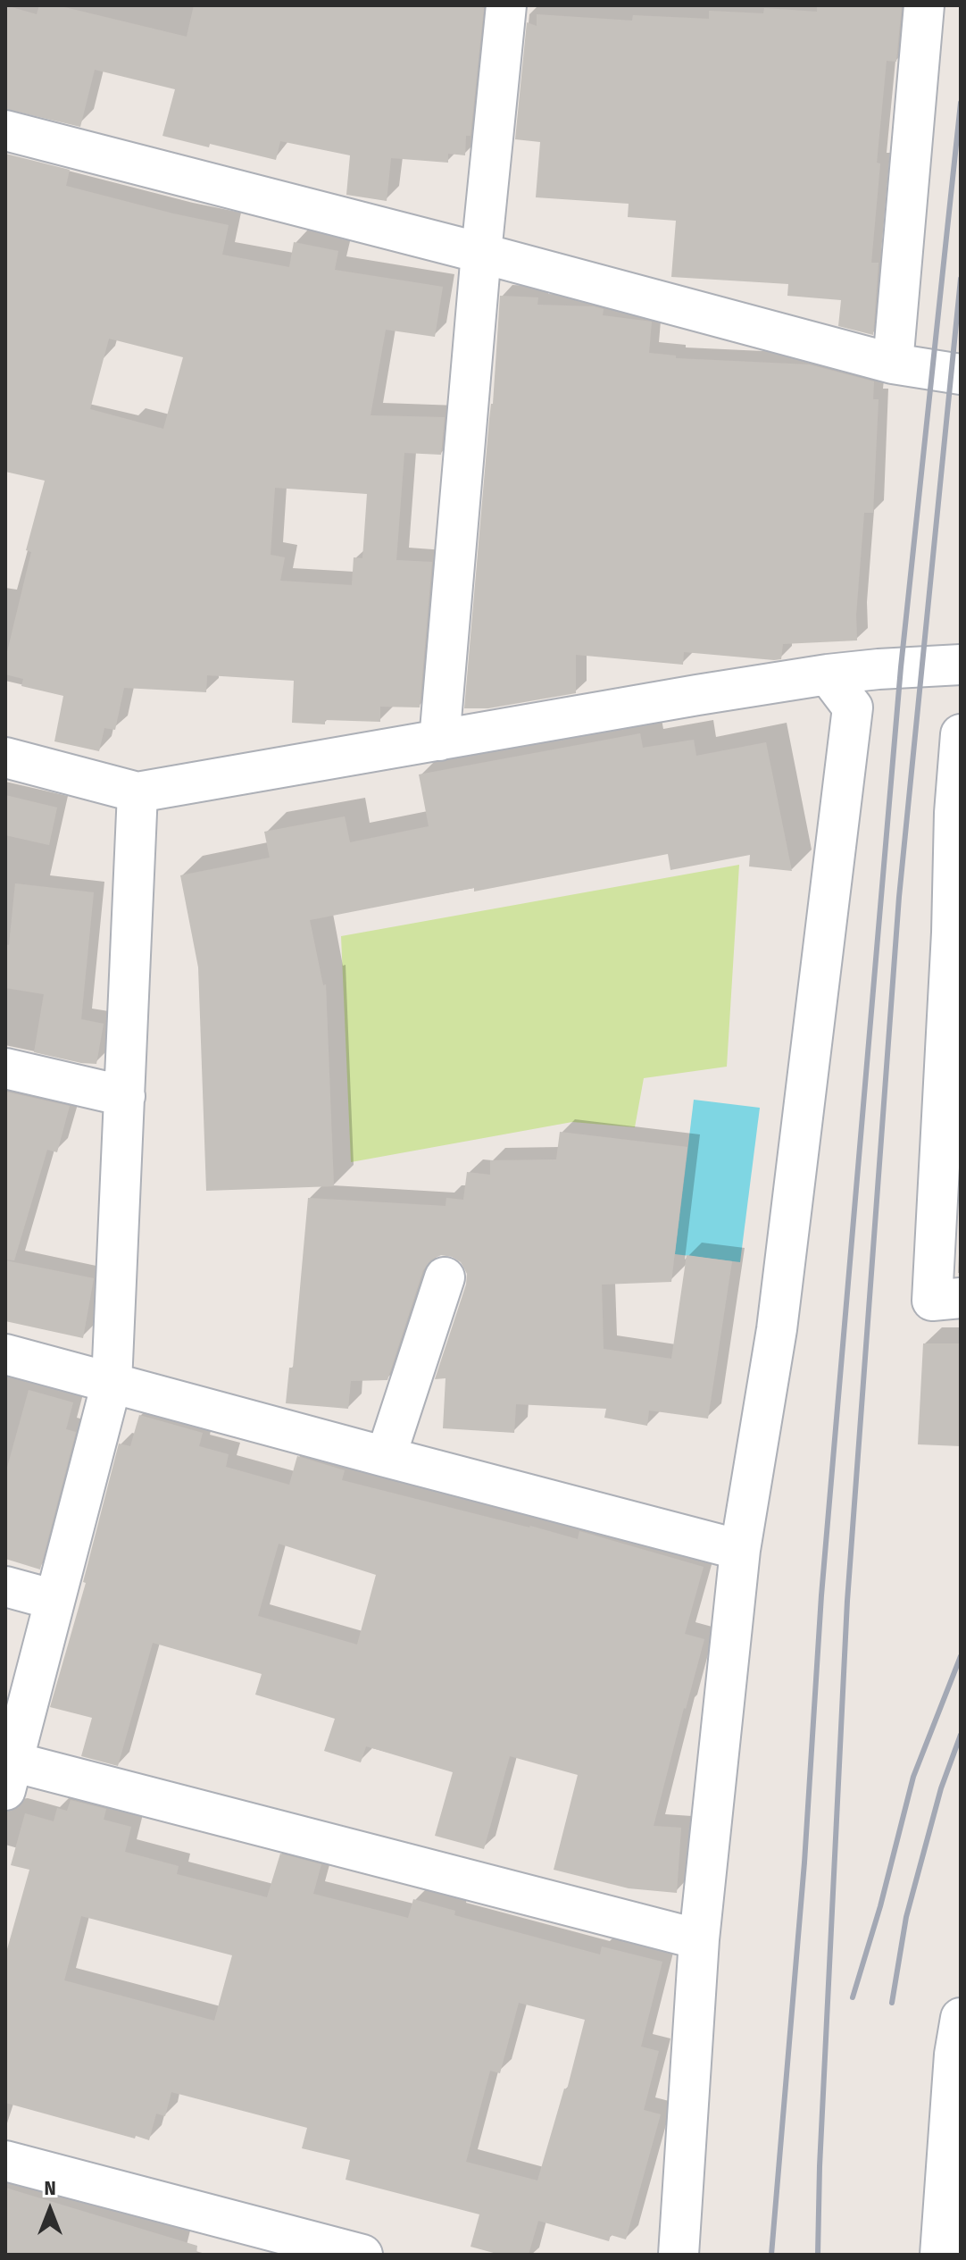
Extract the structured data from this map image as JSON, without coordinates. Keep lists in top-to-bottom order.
{
  "north": "top"
}
